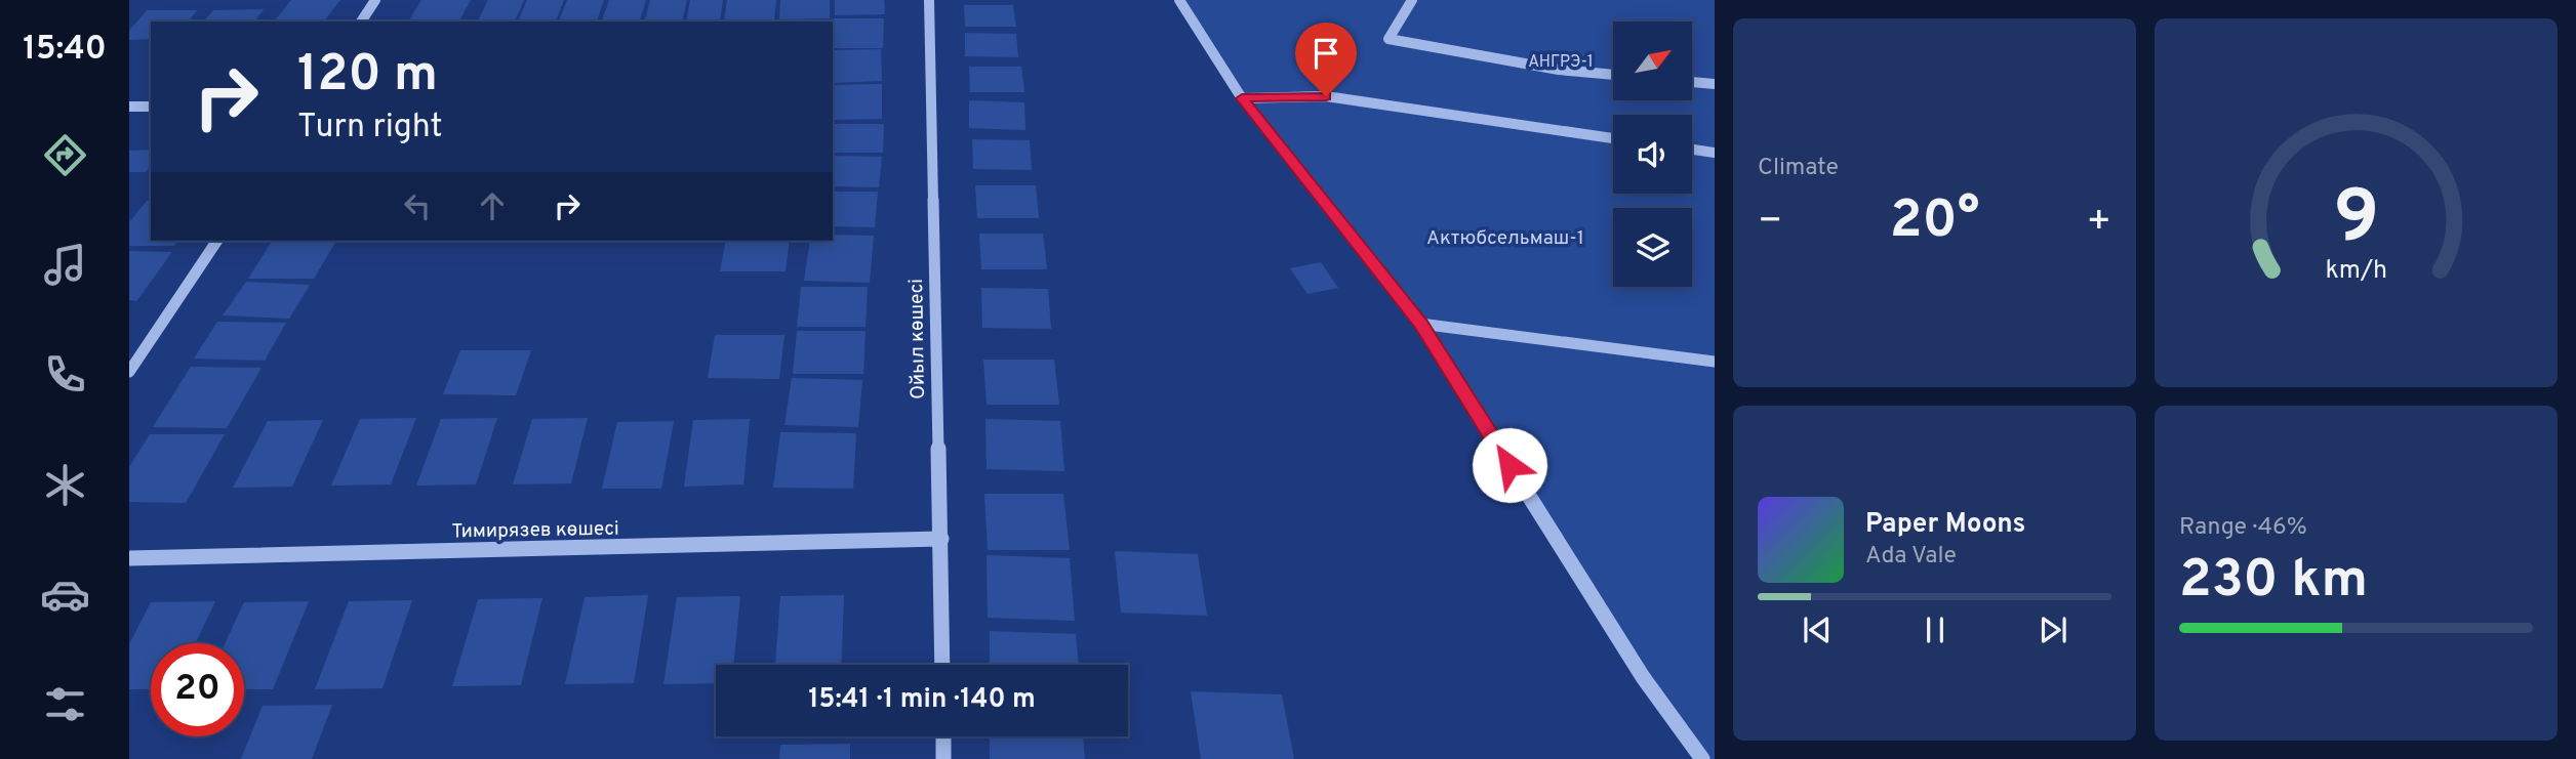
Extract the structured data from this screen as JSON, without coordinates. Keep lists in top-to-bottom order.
{
  "streets": {
    "street": ["Ойыл көшесі", "Тимирязев көшесі"]
  },
  "crossings": [
    ["Ойыл көшесі", "Тимирязев көшесі"]
  ],
  "parks": ["АНГРЭ-1", "Актюбсельмаш-1"],
  "north": "top right",
  "page": {
    "tabs": "15:40",
    "tile": [
      "Climate",
      ["Range · 46%", "230 km"]
    ],
    "turn": ["120 m", "Turn right"],
    "heat": ["−", "20°", "+"],
    "song": ["Paper Moons", "Ada Vale"],
    "limit": "20",
    "trip": "15:41 · 1 min · 140 m",
    "gauge": ["9", "km/h"]
  }
}
